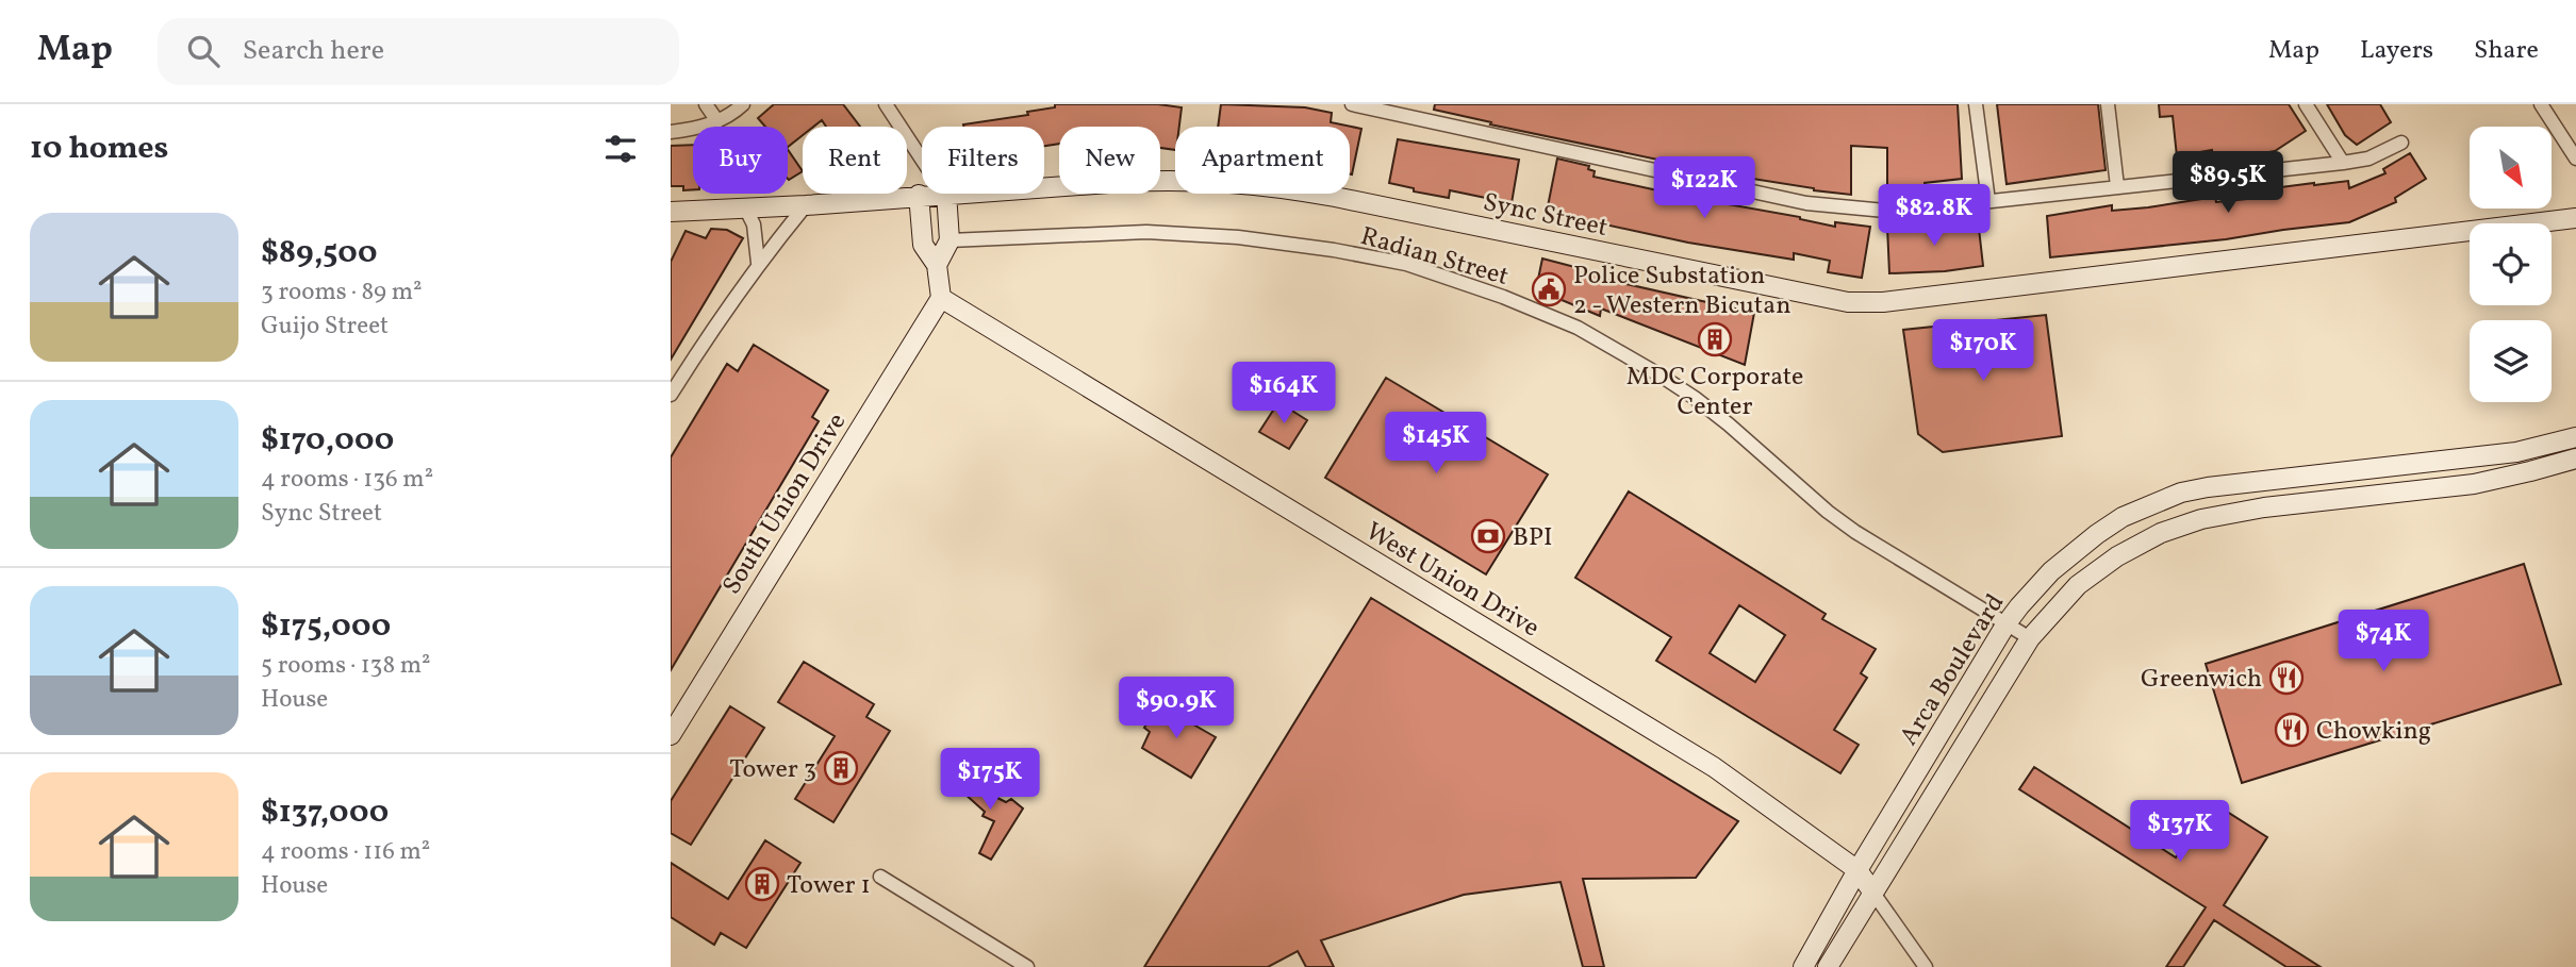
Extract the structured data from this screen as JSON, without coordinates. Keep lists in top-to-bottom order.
{
  "streets": {
    "street": [
      "Sync Street",
      "Radian Street",
      "South Union Drive",
      "West Union Drive",
      "Arca Boulevard"
    ]
  },
  "crossings": [
    ["Radian Street", "Arca Boulevard"],
    ["South Union Drive", "West Union Drive"],
    ["West Union Drive", "Arca Boulevard"]
  ],
  "places": {
    "public building": ["Police Substation 2 - Western Bicutan"],
    "building": ["MDC Corporate Center", "Tower 3", "Tower 1"],
    "bank": ["BPI"],
    "restaurant": ["Greenwich", "Chowking"]
  },
  "north": "bottom right",
  "page": {
    "header": "Map",
    "search": "Search here",
    "nav": ["Map", "Layers", "Share"],
    "heading": "10 homes",
    "chip": [
      "Buy",
      "Rent",
      "Filters",
      "New",
      "Apartment"
    ],
    "price": [
      "$89.5K",
      "$122K",
      "$82.8K",
      "$170K",
      "$164K",
      "$145K",
      "$74K",
      "$90.9K",
      "$175K",
      "$137K"
    ],
    "list": [
      {
        "name": "$89,500",
        "note": "3 rooms · 89 m² · Guijo Street"
      },
      {
        "name": "$170,000",
        "note": "4 rooms · 136 m² · Sync Street"
      },
      {
        "name": "$175,000",
        "note": "5 rooms · 138 m² · House"
      },
      {
        "name": "$137,000",
        "note": "4 rooms · 116 m² · House"
      }
    ]
  }
}
